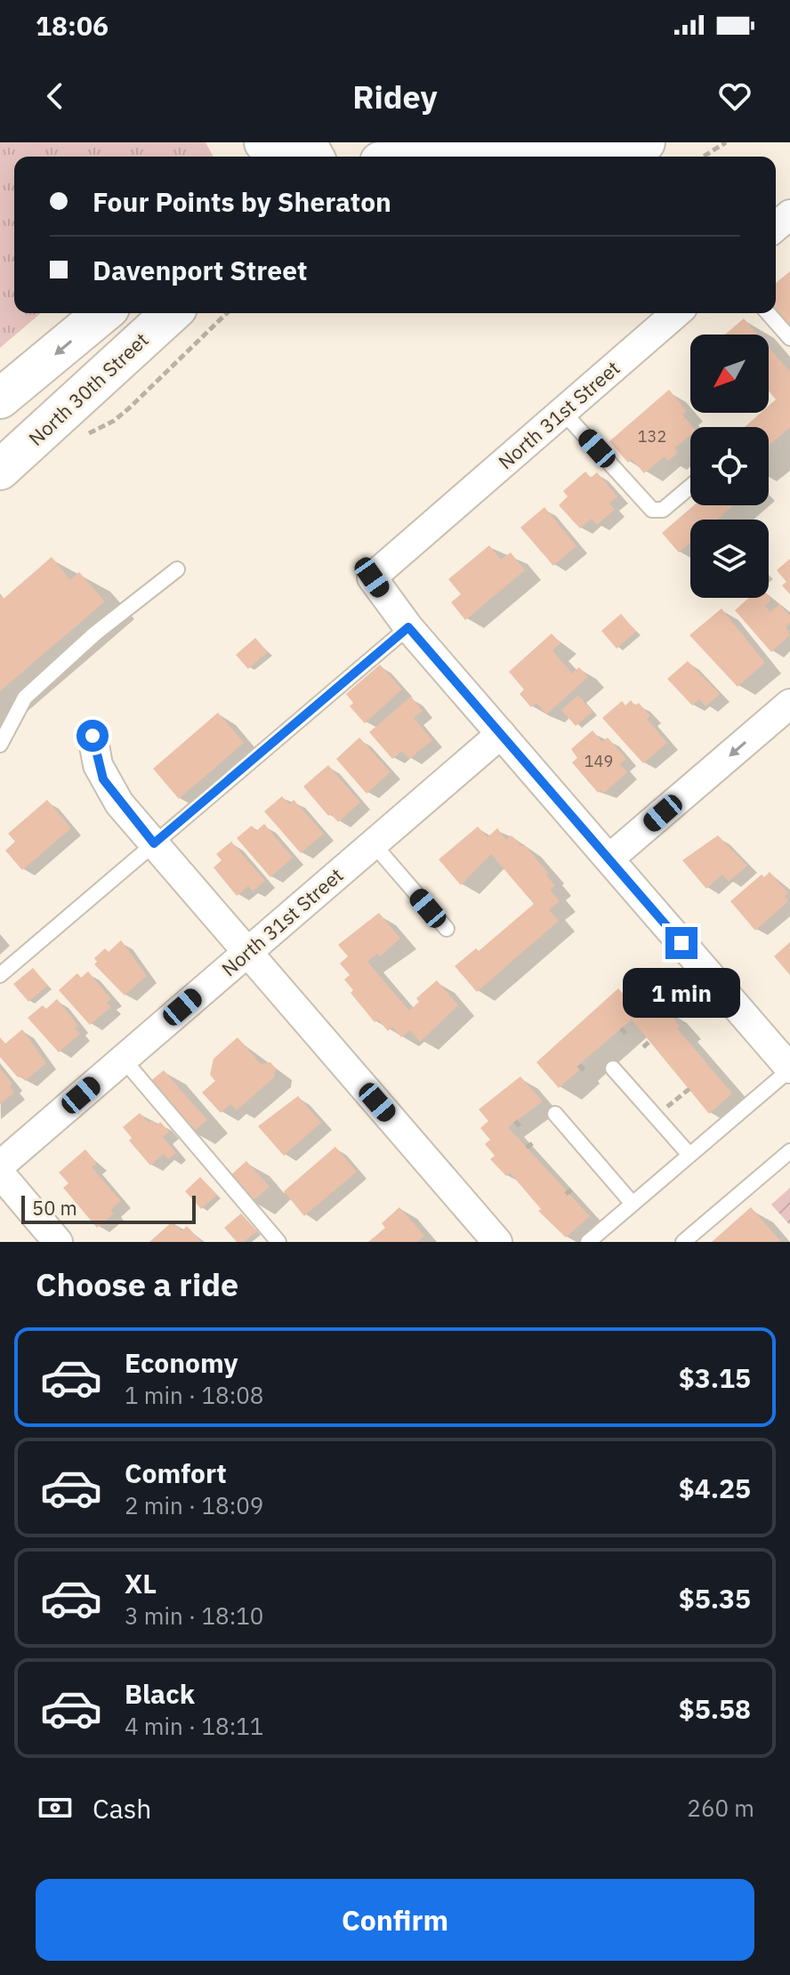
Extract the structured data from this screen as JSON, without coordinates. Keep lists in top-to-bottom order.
{
  "streets": {
    "main road": ["North 30th Street"],
    "street": ["North 31st Street"]
  },
  "house_numbers": ["132", "149"],
  "scale_bar": "50 m",
  "north": "bottom left",
  "page": {
    "status": "18:06",
    "header": "Ridey",
    "banner": ["Four Points by Sheraton", "Davenport Street"],
    "bubble": "1 min",
    "scale": "50 m",
    "heading": "Choose a ride",
    "list": [
      {
        "name": "Economy",
        "note": "1 min · 18:08",
        "value": "$3.15"
      },
      {
        "name": "Comfort",
        "note": "2 min · 18:09",
        "value": "$4.25"
      },
      {
        "name": "XL",
        "note": "3 min · 18:10",
        "value": "$5.35"
      },
      {
        "name": "Black",
        "note": "4 min · 18:11",
        "value": "$5.58"
      }
    ],
    "pay": ["Cash", "260 m"],
    "buttons": "Confirm"
  }
}
